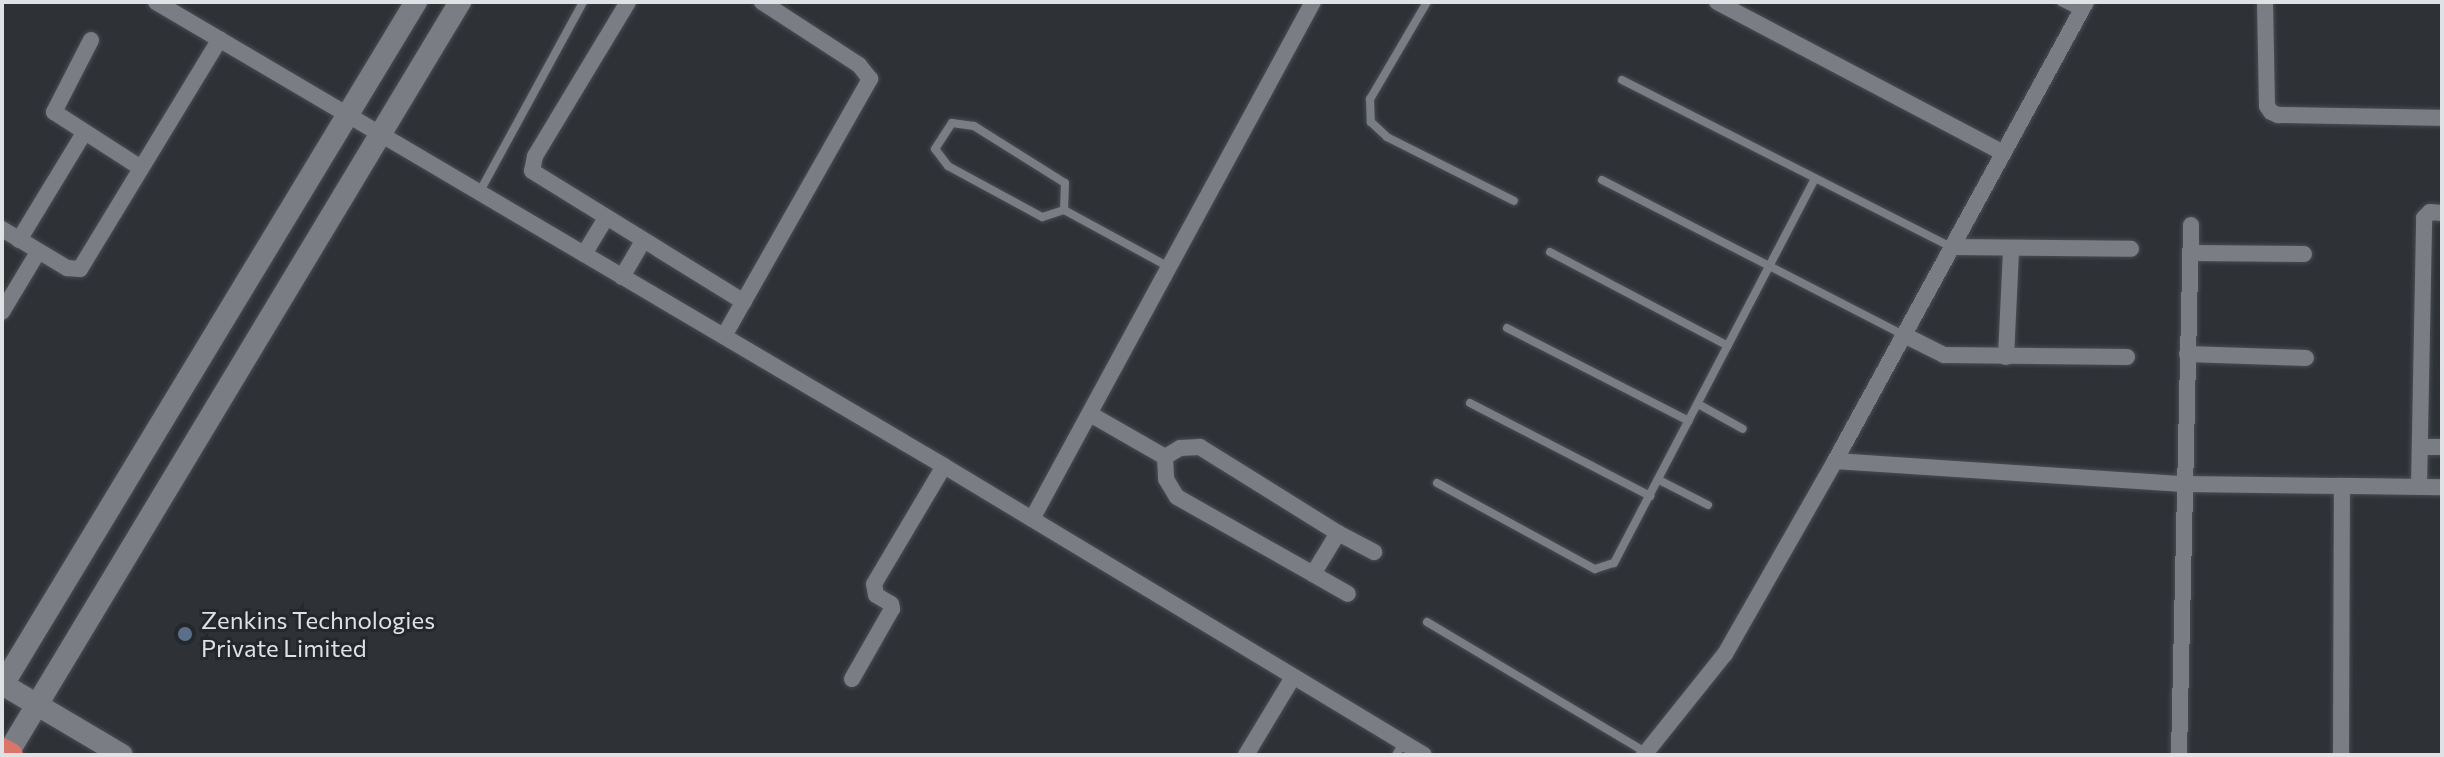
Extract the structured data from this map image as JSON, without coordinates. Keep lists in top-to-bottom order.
{
  "places": ["Zenkins Technologies Private Limited"]
}
